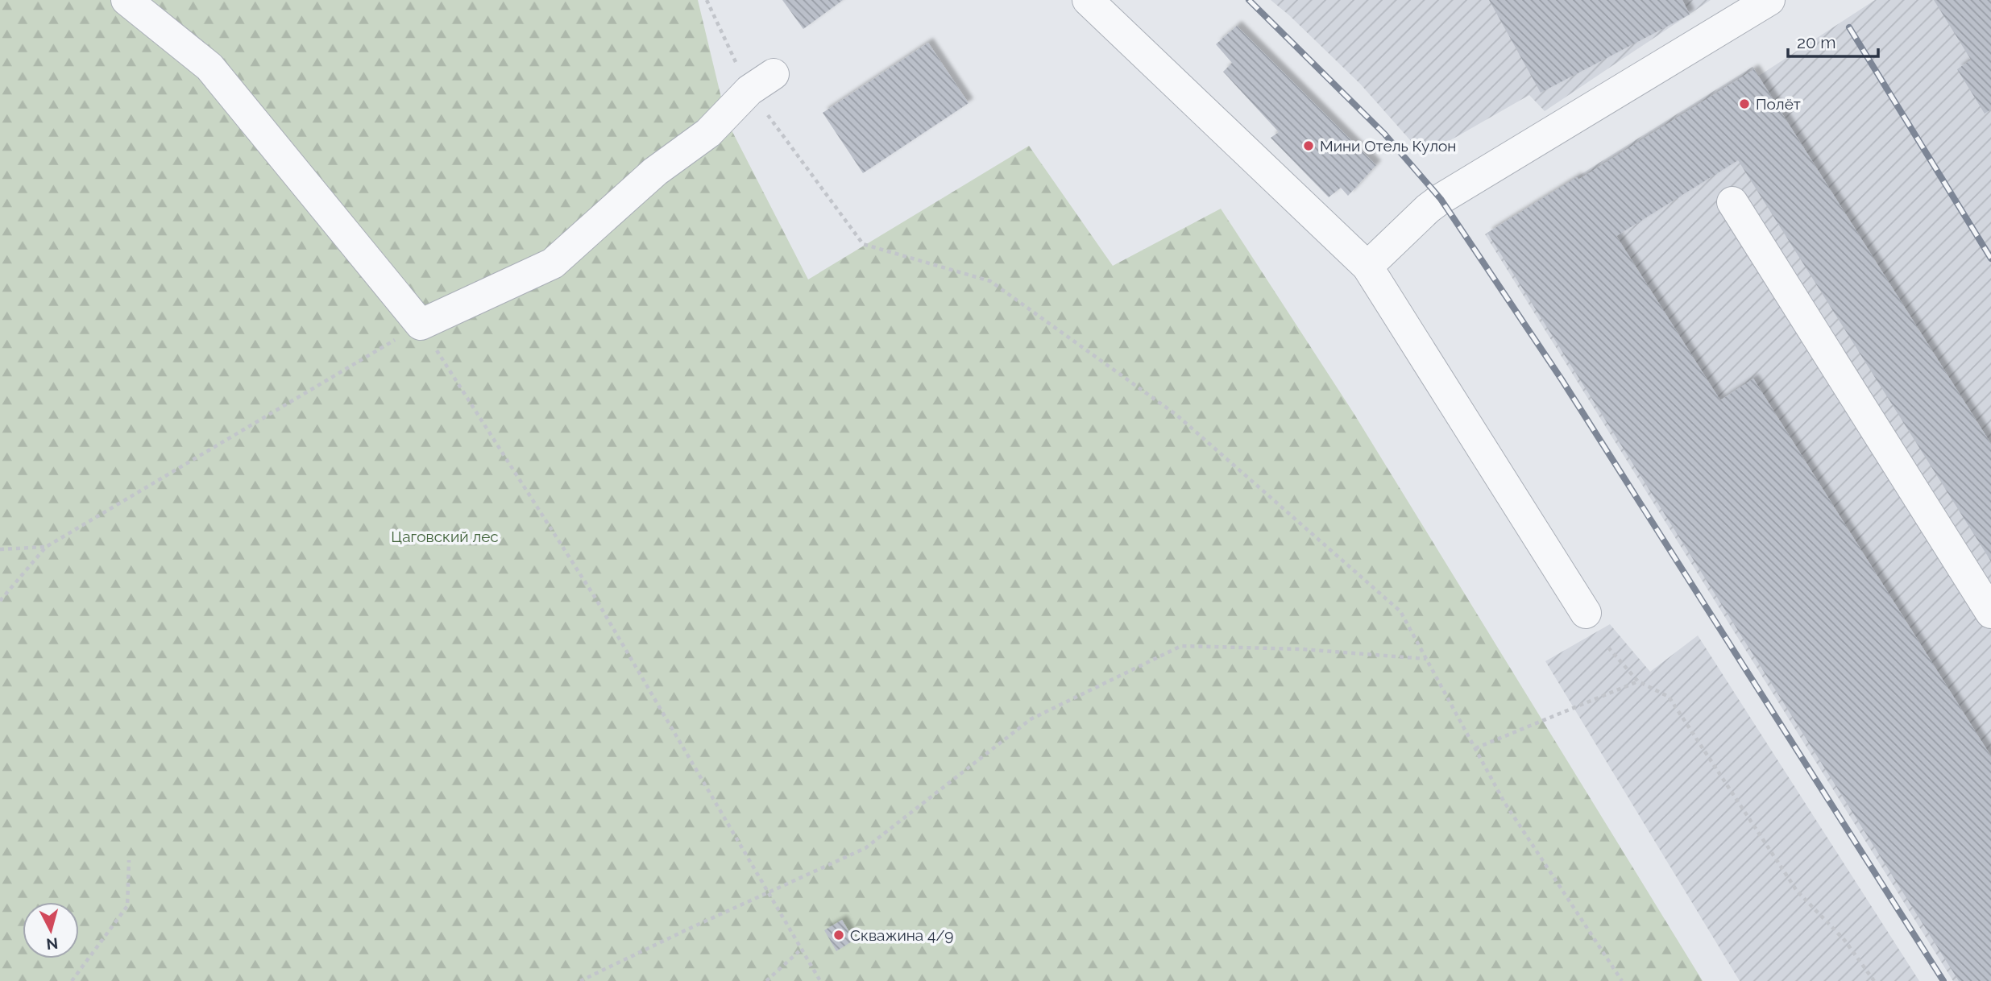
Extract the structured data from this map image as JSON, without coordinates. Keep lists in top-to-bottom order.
{
  "parks": ["Цаговский лес"],
  "places": ["Полёт", "Мини Отель Кулон", "Скважина 4/9"],
  "scale_bar": "20 m",
  "north": "bottom"
}
